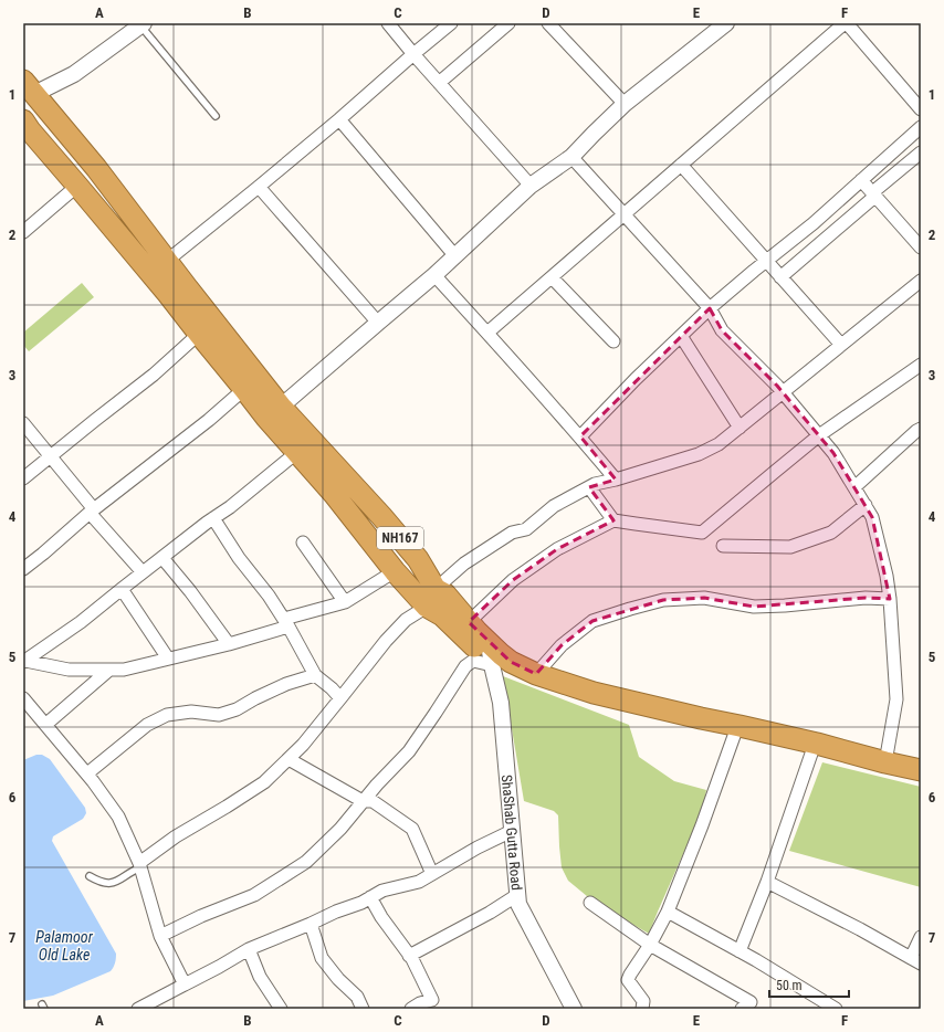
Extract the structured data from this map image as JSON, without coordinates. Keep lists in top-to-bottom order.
{
  "streets": {
    "highway": ["NH167"],
    "street": ["ShaShab Gutta Road"]
  },
  "crossings": [
    ["NH167", "ShaShab Gutta Road"]
  ],
  "water": ["Palamoor Old Lake"],
  "scale_bar": "50 m",
  "grid": {
    "columns": [
      "A",
      "B",
      "C",
      "D",
      "E",
      "F"
    ],
    "rows": [
      "1",
      "2",
      "3",
      "4",
      "5",
      "6",
      "7"
    ]
  }
}
